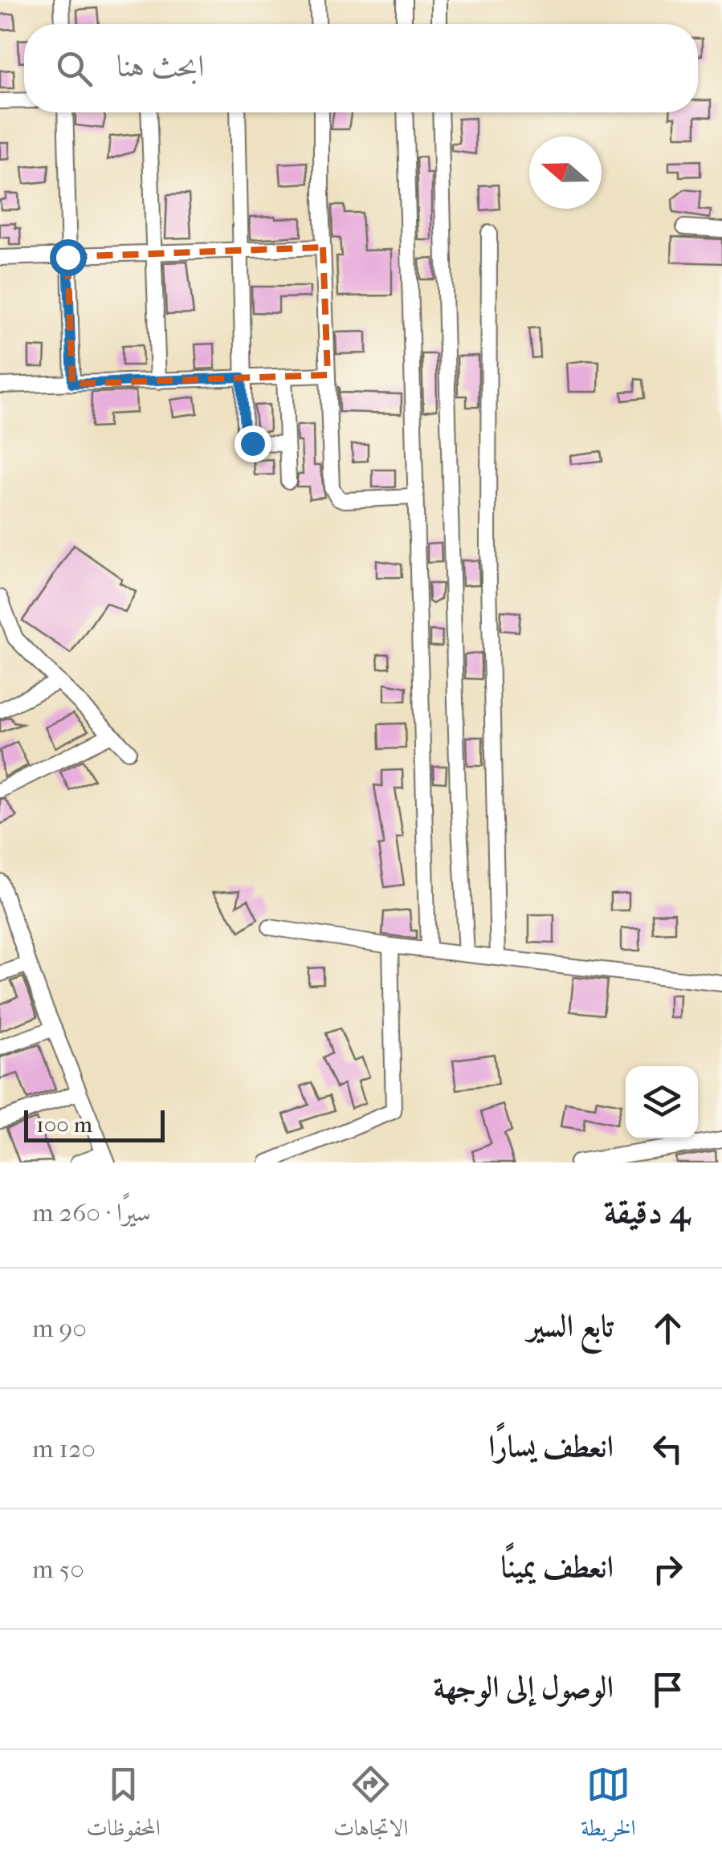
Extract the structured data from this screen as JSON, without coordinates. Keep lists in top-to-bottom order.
{
  "scale_bar": "100 m",
  "north": "left",
  "page": {
    "search": "ابحث هنا",
    "scale": "100 m",
    "heading": ["4 دقيقة", "سيرًا · 260 m"],
    "list": [
      ["تابع السير", "90 m"],
      ["انعطف يسارًا", "120 m"],
      ["انعطف يمينًا", "50 m"],
      "الوصول إلى الوجهة"
    ],
    "nav": ["الخريطة", "الاتجاهات", "المحفوظات"]
  }
}
